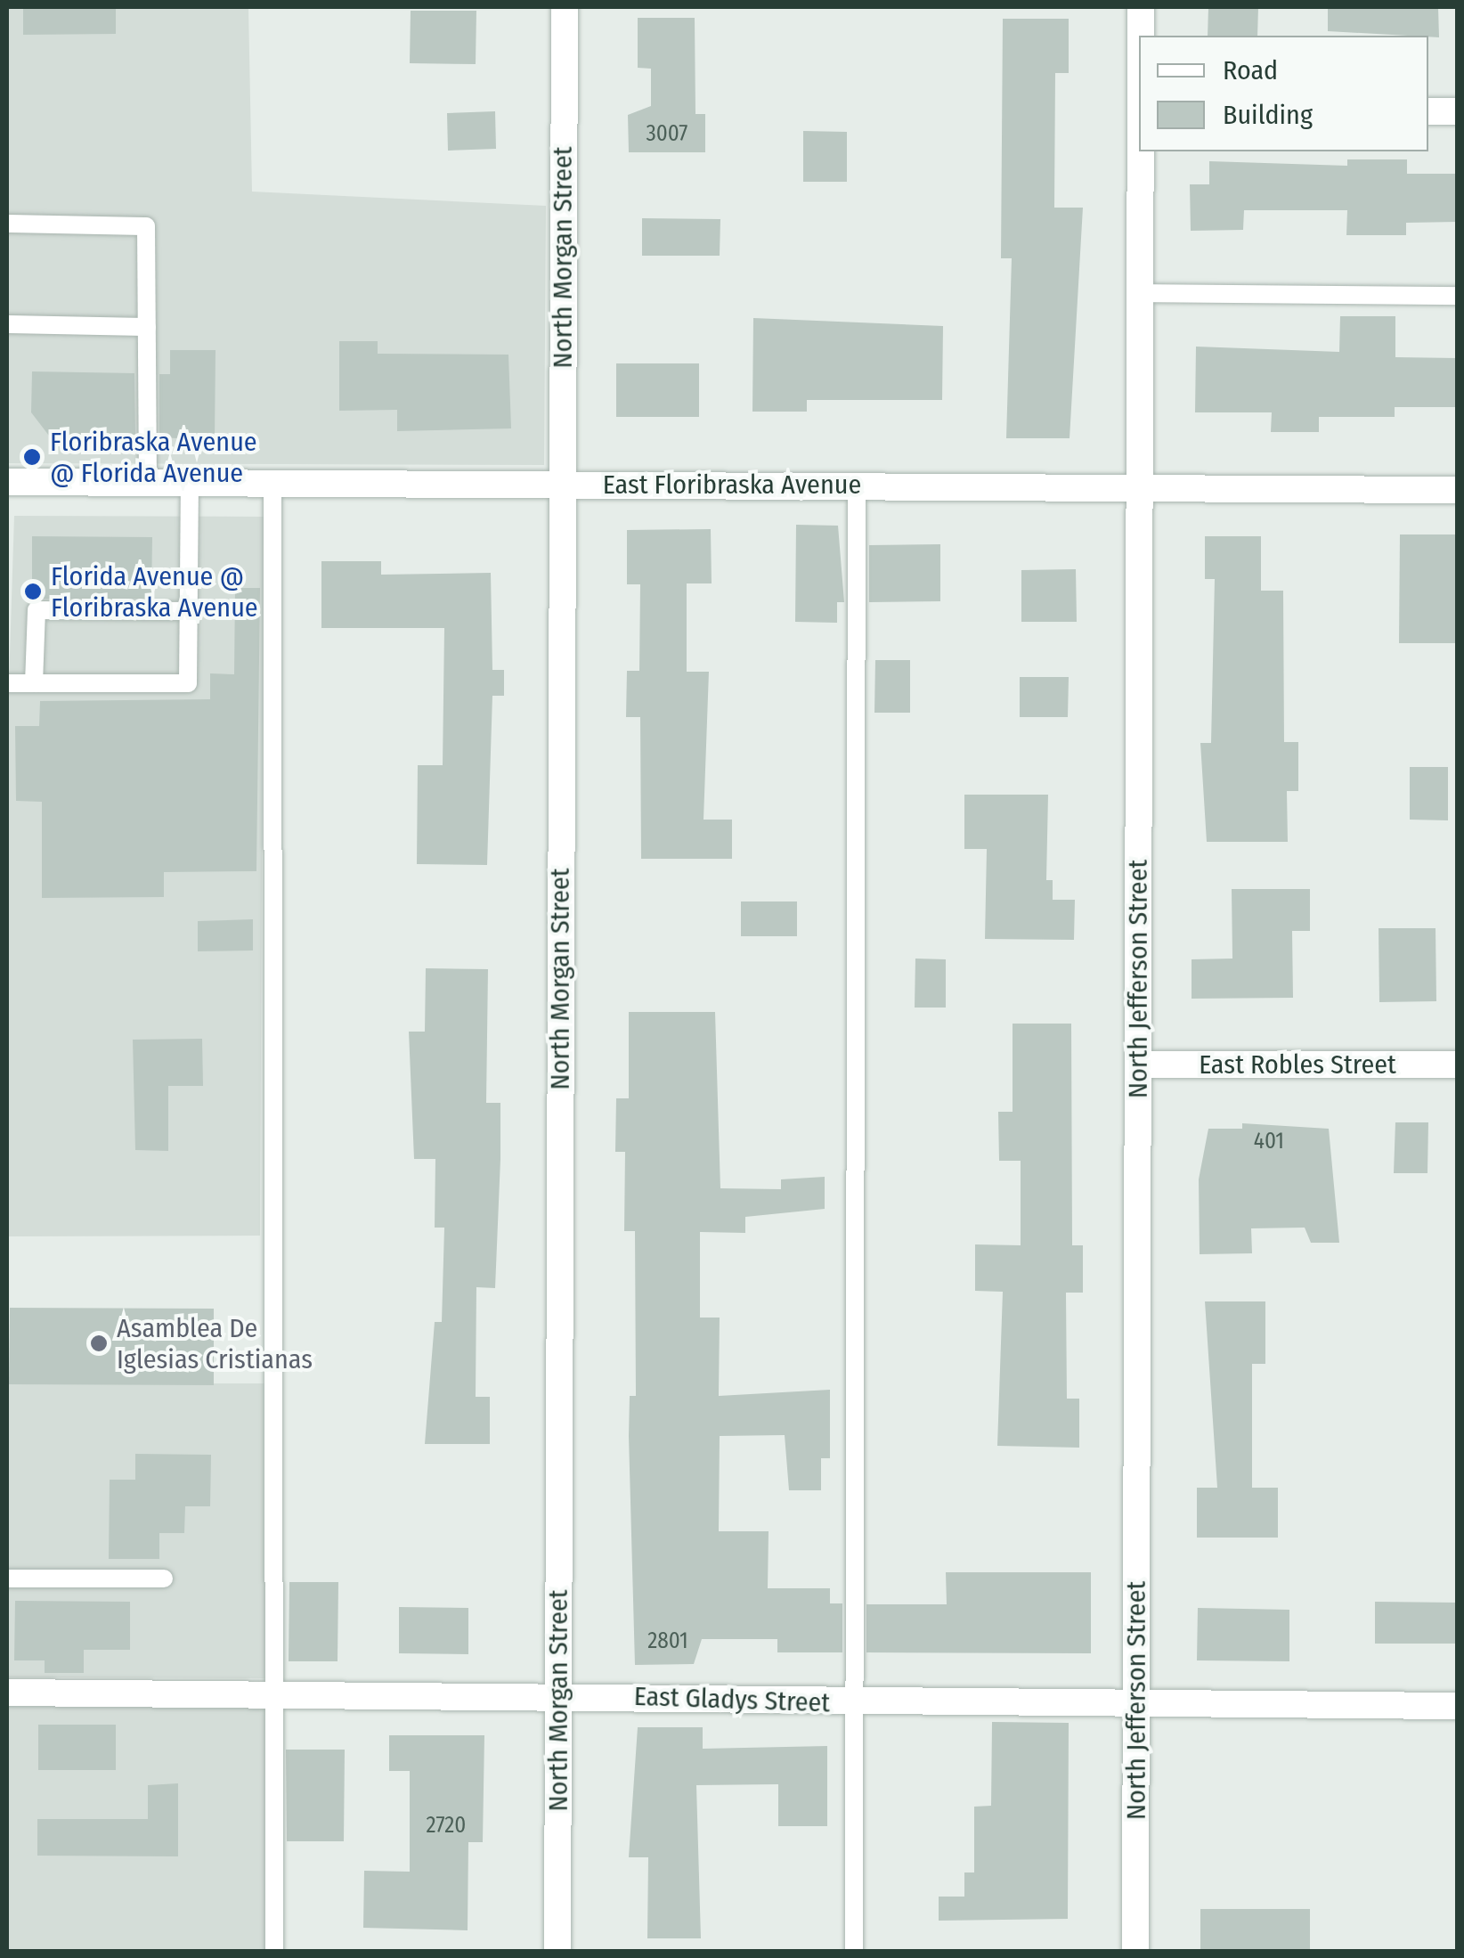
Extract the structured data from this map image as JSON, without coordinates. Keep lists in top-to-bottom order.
{
  "streets": {
    "street": [
      "North Morgan Street",
      "East Floribraska Avenue",
      "North Jefferson Street",
      "East Robles Street",
      "East Gladys Street"
    ]
  },
  "crossings": [
    ["North Morgan Street", "East Floribraska Avenue"],
    ["North Morgan Street", "East Gladys Street"],
    ["East Floribraska Avenue", "North Jefferson Street"],
    ["North Jefferson Street", "East Robles Street"],
    ["North Jefferson Street", "East Gladys Street"]
  ],
  "places": ["Floribraska Avenue @ Florida Avenue", "Florida Avenue @ Floribraska Avenue", "Asamblea De Iglesias Cristianas"],
  "house_numbers": [
    "3007",
    "401",
    "2801",
    "2720"
  ],
  "legend": ["Road", "Building"]
}
